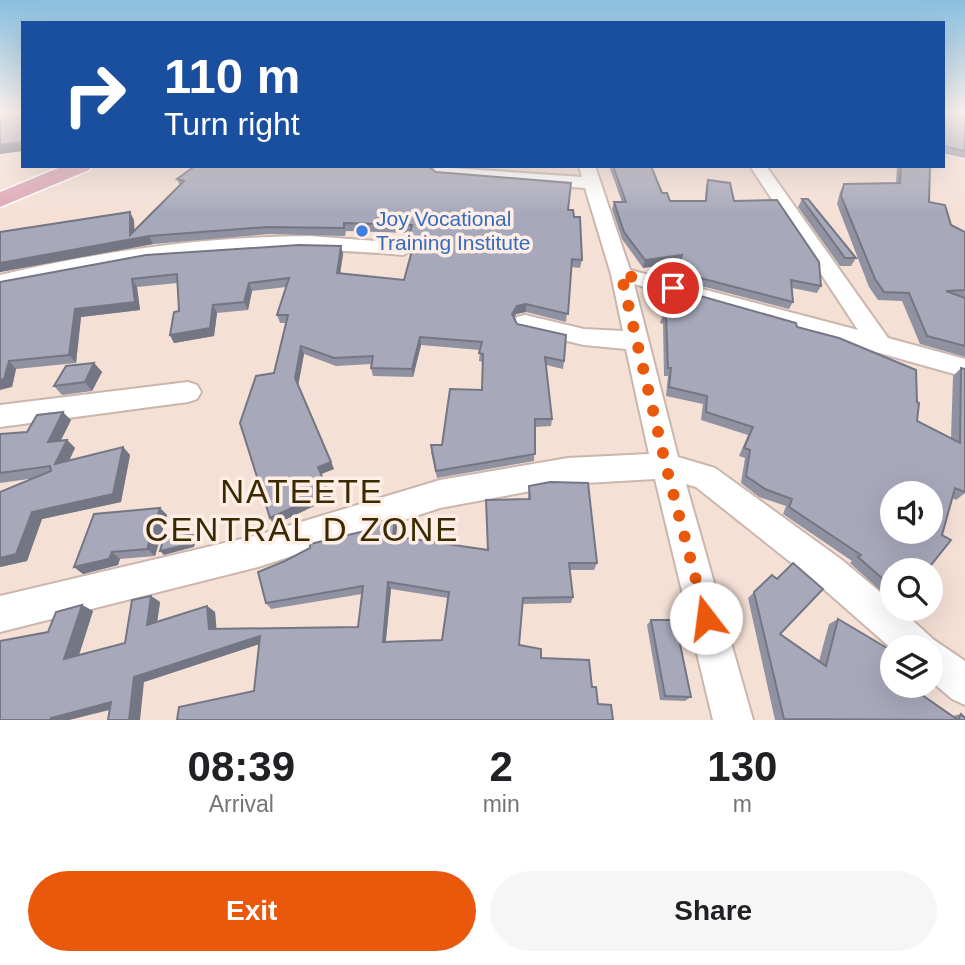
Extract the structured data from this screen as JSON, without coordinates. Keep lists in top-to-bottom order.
{
  "districts": ["NATEETE CENTRAL D ZONE"],
  "places": ["Joy Vocational Training Institute"],
  "page": {
    "turn": ["110 m", "Turn right"],
    "eta": [
      "08:39",
      "Arrival",
      "2",
      "min",
      "130",
      "m"
    ],
    "buttons": ["Exit", "Share"]
  }
}
